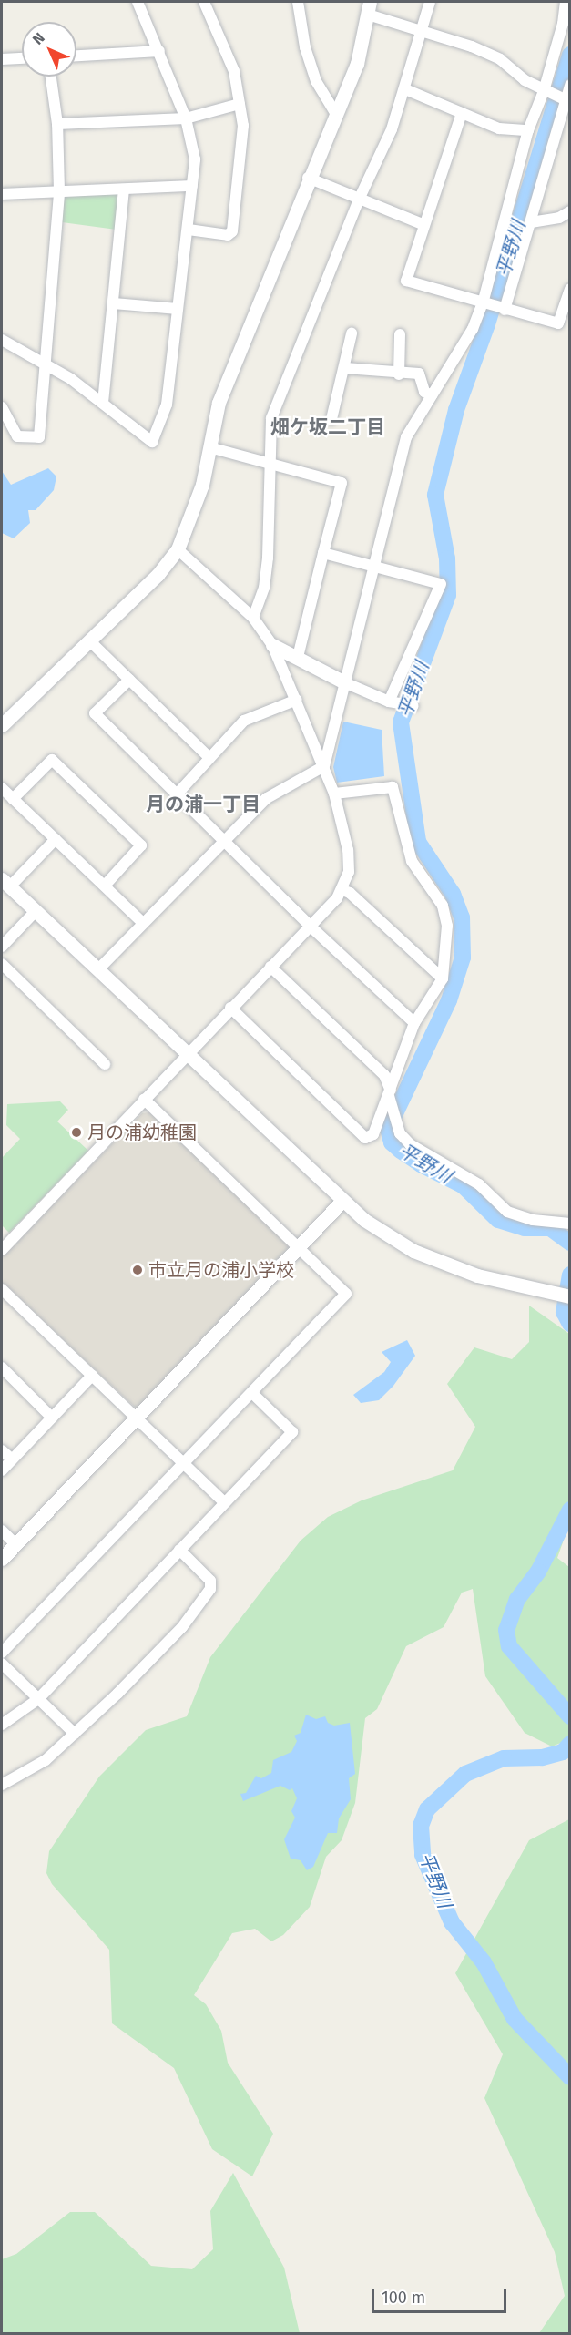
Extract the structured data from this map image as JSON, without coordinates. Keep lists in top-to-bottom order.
{
  "districts": ["畑ケ坂二丁目", "月の浦一丁目"],
  "water": ["平野川"],
  "places": ["月の浦幼稚園", "市立月の浦小学校"],
  "scale_bar": "100 m",
  "north": "top left"
}
